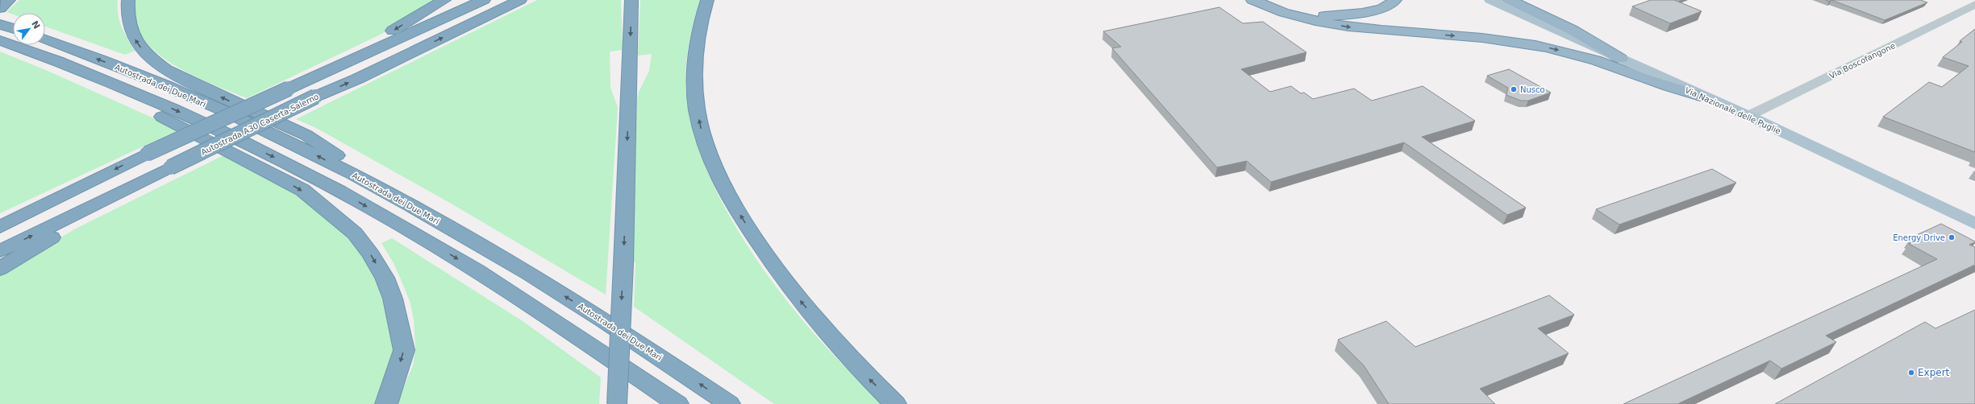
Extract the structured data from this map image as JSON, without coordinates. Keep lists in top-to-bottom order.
{
  "streets": {
    "highway": ["Autostrada dei Due Mari", "Autostrada A30 Caserta-Salerno"],
    "main road": ["Via Nazionale delle Puglie"],
    "street": ["Via Boscofangone"]
  },
  "crossings": [
    ["Via Boscofangone", "Via Nazionale delle Puglie"]
  ],
  "places": ["Nusco", "Energy Drive", "Expert"],
  "north": "top right"
}
